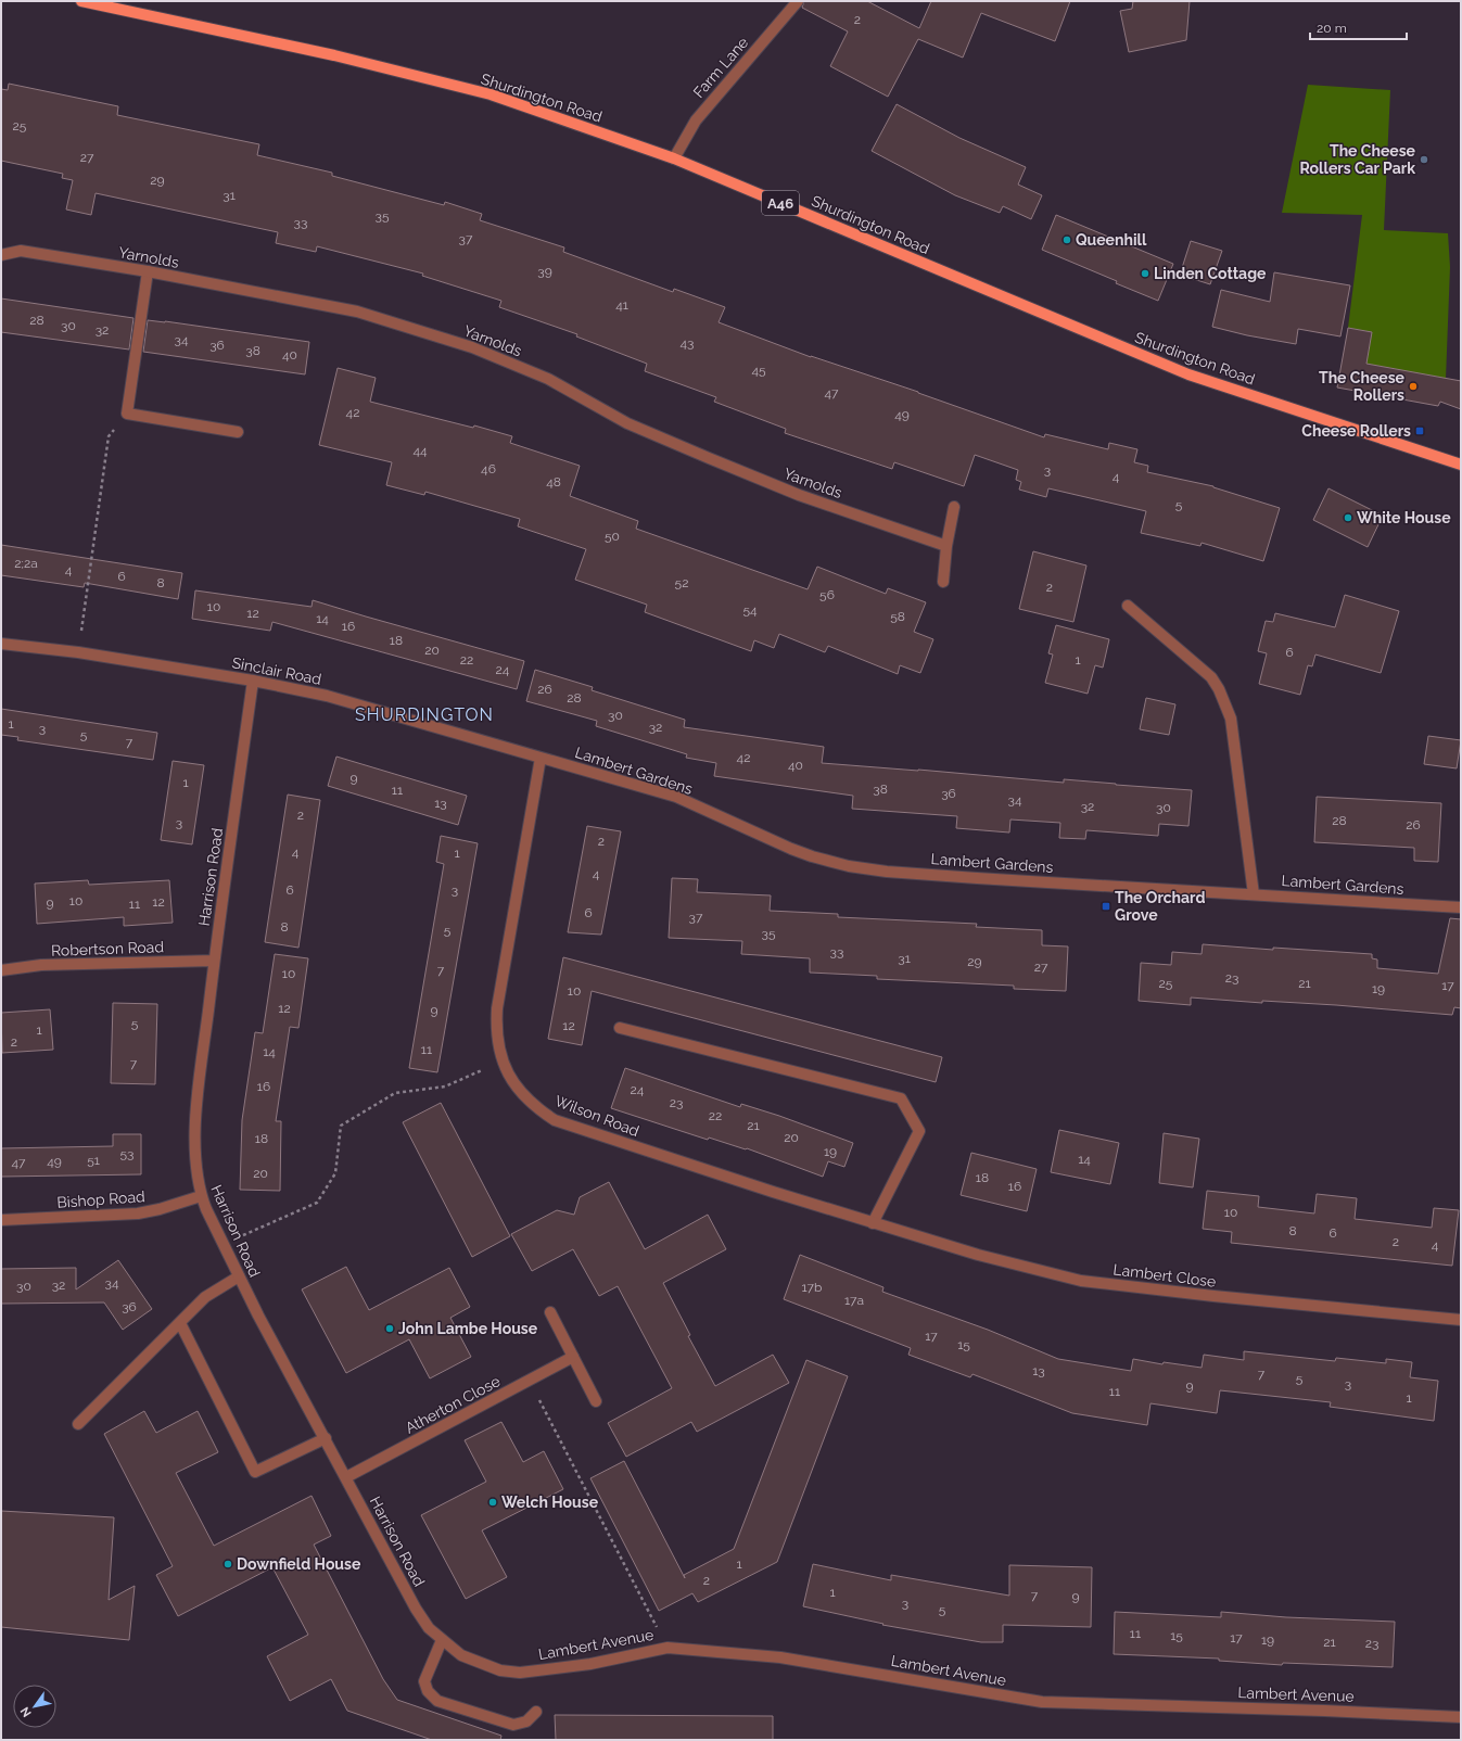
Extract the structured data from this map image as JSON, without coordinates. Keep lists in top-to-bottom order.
{
  "streets": {
    "main road": ["Shurdington Road", "A46"],
    "street": [
      "Farm Lane",
      "Yarnolds",
      "Sinclair Road",
      "Lambert Gardens",
      "Harrison Road",
      "Robertson Road",
      "Wilson Road",
      "Bishop Road",
      "Lambert Close",
      "Atherton Close",
      "Lambert Avenue"
    ]
  },
  "crossings": [
    ["Farm Lane", "Shurdington Road"],
    ["Sinclair Road", "Lambert Gardens"],
    ["Sinclair Road", "Harrison Road"],
    ["Sinclair Road", "Wilson Road"],
    ["Lambert Gardens", "Wilson Road"],
    ["Harrison Road", "Robertson Road"],
    ["Harrison Road", "Bishop Road"],
    ["Harrison Road", "Atherton Close"],
    ["Harrison Road", "Lambert Avenue"],
    ["Wilson Road", "Lambert Close"]
  ],
  "districts": ["SHURDINGTON"],
  "places": {
    "other": [
      "The Cheese Rollers Car Park",
      "Queenhill",
      "Linden Cottage",
      "The Cheese Rollers",
      "White House",
      "John Lambe House",
      "Welch House",
      "Downfield House"
    ],
    "transit": ["Cheese Rollers", "The Orchard Grove"]
  },
  "house_numbers": [
    "2",
    "25",
    "27",
    "29",
    "31",
    "35",
    "33",
    "37",
    "39",
    "41",
    "28",
    "30",
    "32",
    "34",
    "43",
    "36",
    "38",
    "40",
    "45",
    "47",
    "42",
    "49",
    "44",
    "46",
    "3",
    "4",
    "48",
    "5",
    "50",
    "2;2a",
    "4",
    "6",
    "8",
    "52",
    "2",
    "56",
    "10",
    "54",
    "12",
    "58",
    "14",
    "16",
    "18",
    "20",
    "6",
    "22",
    "1",
    "24",
    "26",
    "28",
    "30",
    "1",
    "32",
    "3",
    "5",
    "7",
    "42",
    "40",
    "9",
    "1",
    "38",
    "11",
    "36",
    "34",
    "13",
    "32",
    "30",
    "2",
    "28",
    "3",
    "26",
    "2",
    "4",
    "1",
    "4",
    "6",
    "3",
    "10",
    "12",
    "9",
    "11",
    "6",
    "37",
    "8",
    "5",
    "35",
    "33",
    "31",
    "29",
    "27",
    "7",
    "10",
    "23",
    "25",
    "21",
    "17",
    "19",
    "10",
    "12",
    "9",
    "5",
    "12",
    "1",
    "2",
    "11",
    "14",
    "7",
    "16",
    "24",
    "23",
    "22",
    "21",
    "20",
    "18",
    "19",
    "53",
    "14",
    "51",
    "49",
    "47",
    "20",
    "18",
    "16",
    "10",
    "8",
    "6",
    "2",
    "4",
    "34",
    "32",
    "30",
    "17b",
    "17a",
    "36",
    "17",
    "15",
    "13",
    "7",
    "5",
    "3",
    "9",
    "11",
    "1",
    "1",
    "2",
    "1",
    "7",
    "9",
    "3",
    "5",
    "11",
    "15",
    "17",
    "19",
    "21",
    "23"
  ],
  "scale_bar": "20 m",
  "north": "bottom left"
}
